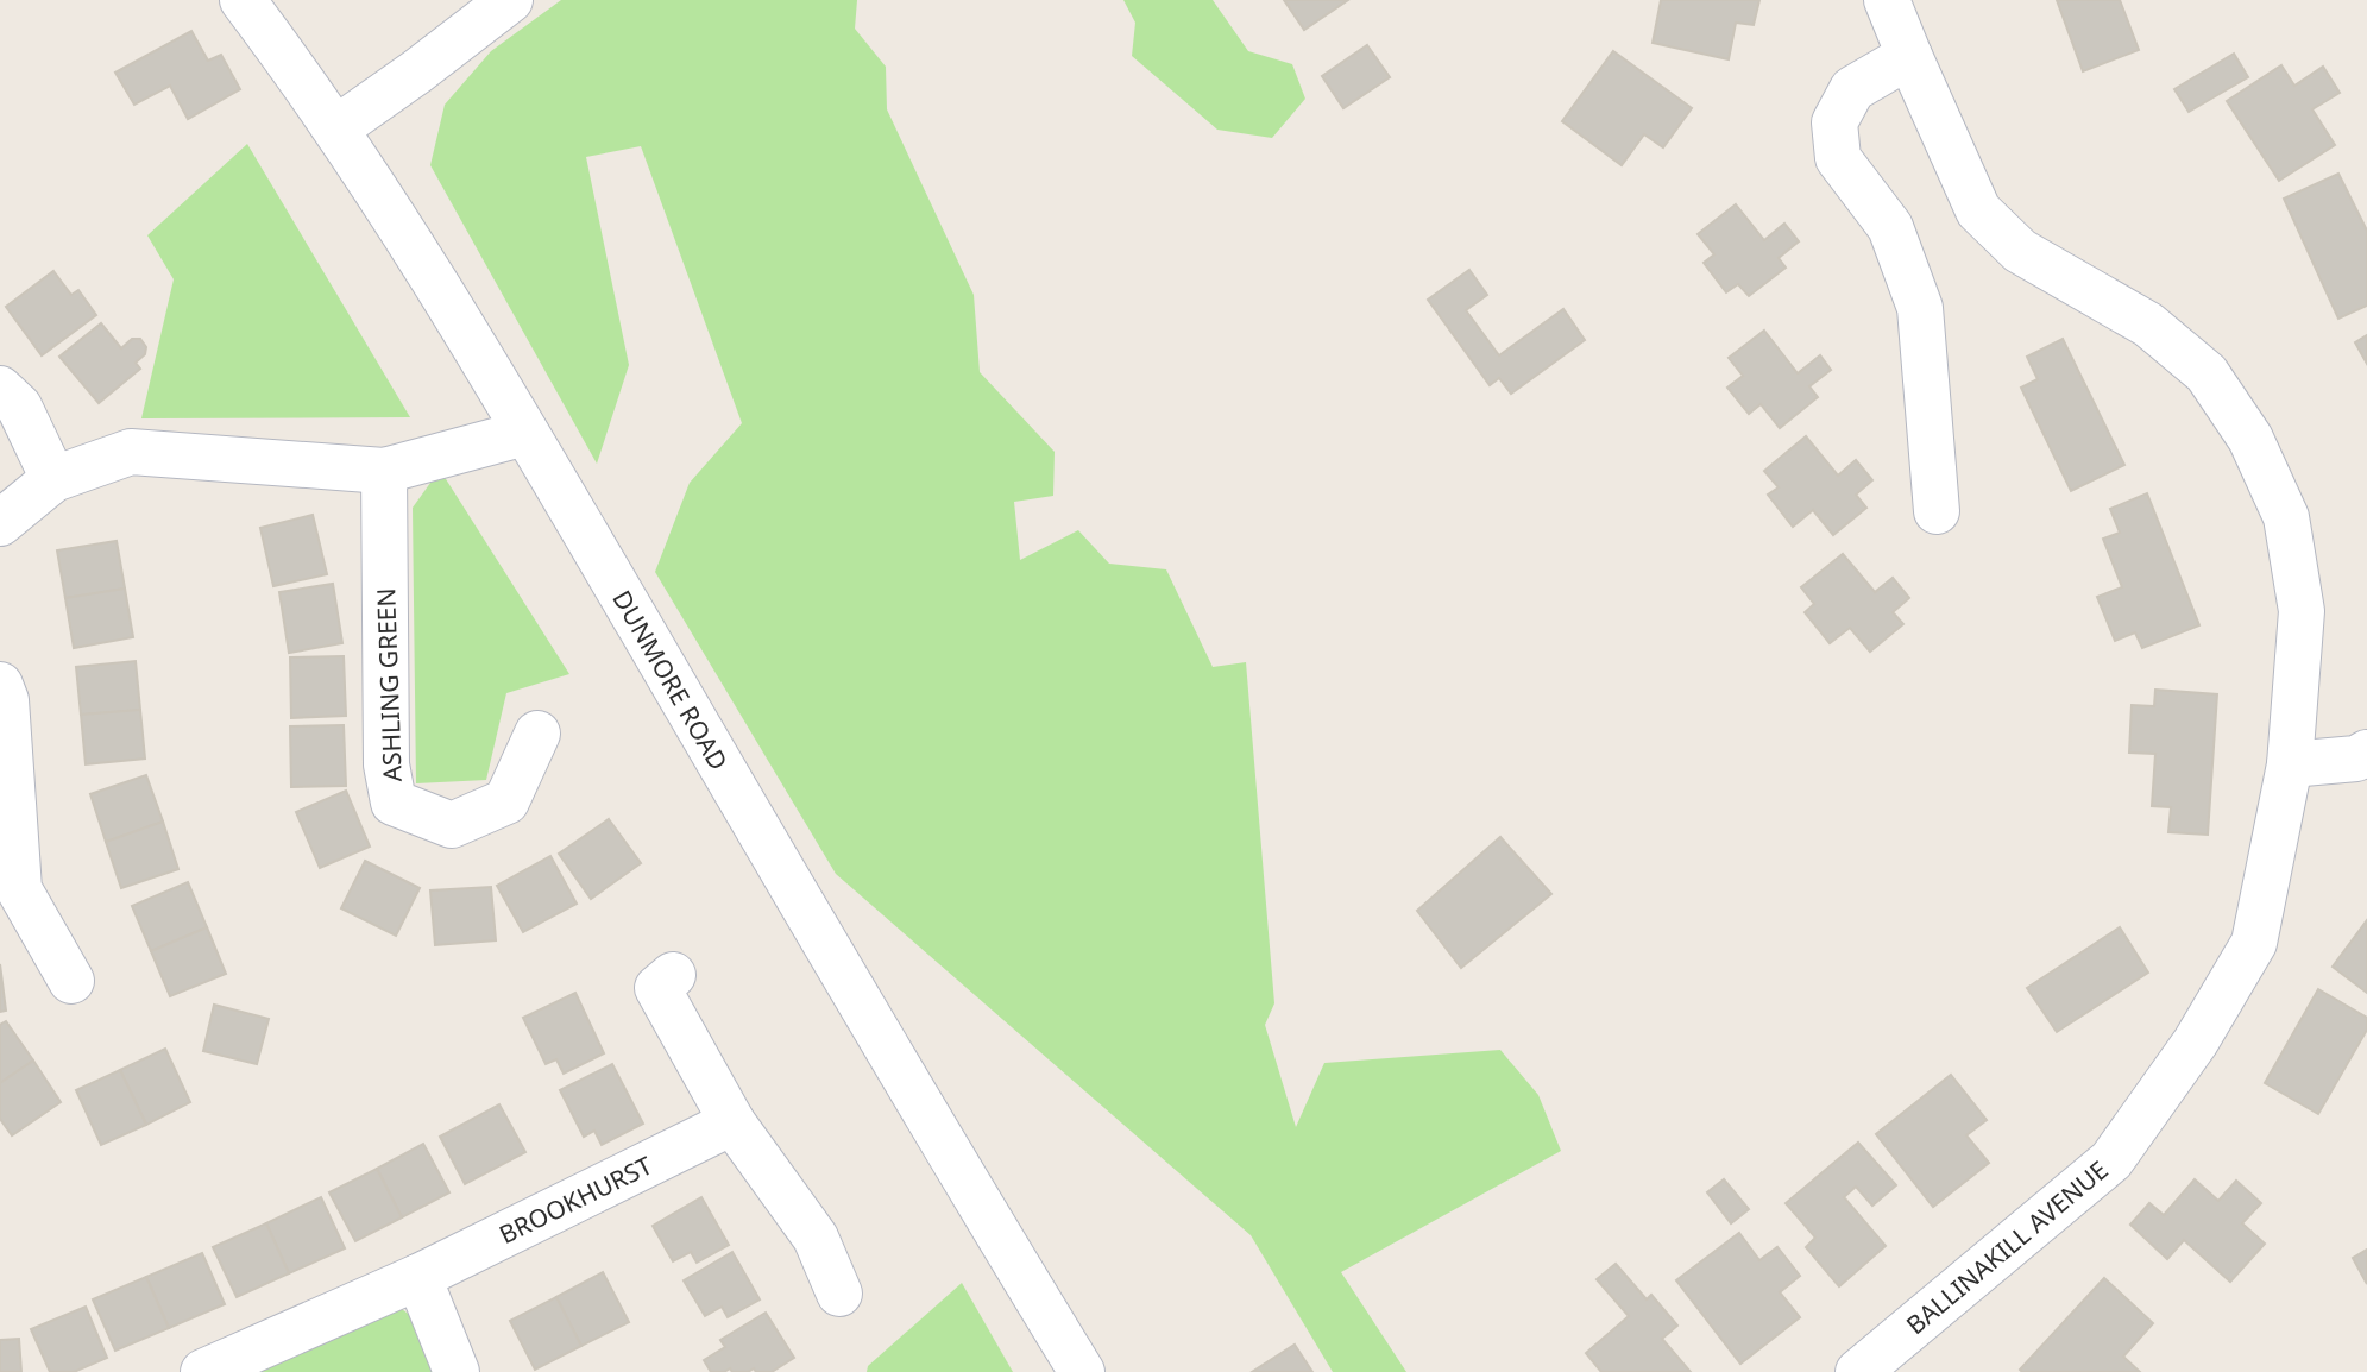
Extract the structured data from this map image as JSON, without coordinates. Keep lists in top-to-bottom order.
{
  "streets": {
    "street": [
      "DUNMORE ROAD",
      "ASHLING GREEN",
      "BROOKHURST",
      "BALLINAKILL AVENUE"
    ]
  }
}
